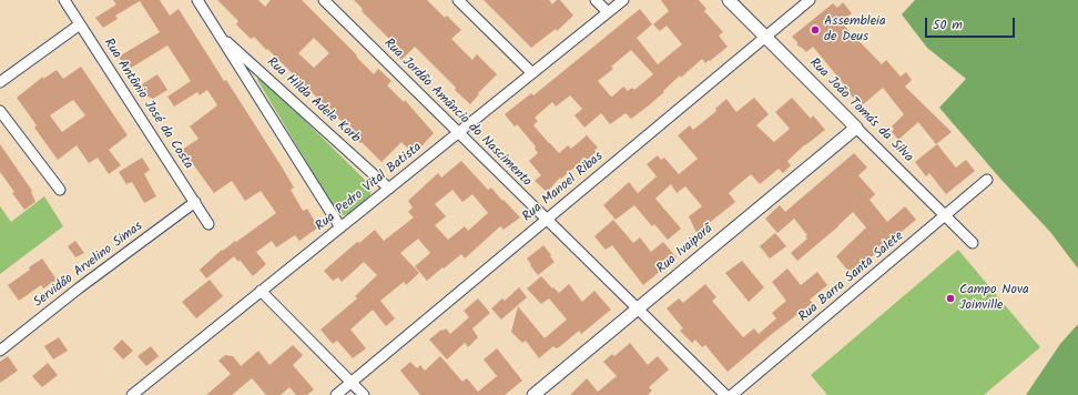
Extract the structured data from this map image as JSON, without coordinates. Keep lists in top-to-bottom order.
{
  "streets": {
    "street": [
      "Rua Hilda Adele Korb",
      "Rua Antônio José da Costa",
      "Rua João Tomás da Silva",
      "Rua Jordão Amâncio do Nascimento",
      "Rua Pedro Vital Batista",
      "Rua Manoel Ribas",
      "Rua Ivaiporã",
      "Servidão Arvelino Simas",
      "Rua Barra Santa Salete"
    ]
  },
  "crossings": [
    ["Rua Hilda Adele Korb", "Rua Pedro Vital Batista"],
    ["Rua Antônio José da Costa", "Servidão Arvelino Simas"],
    ["Rua João Tomás da Silva", "Rua Manoel Ribas"],
    ["Rua João Tomás da Silva", "Rua Ivaiporã"],
    ["Rua João Tomás da Silva", "Rua Barra Santa Salete"],
    ["Rua Jordão Amâncio do Nascimento", "Rua Pedro Vital Batista"],
    ["Rua Jordão Amâncio do Nascimento", "Rua Manoel Ribas"],
    ["Rua Jordão Amâncio do Nascimento", "Rua Ivaiporã"]
  ],
  "places": ["Assembleia de Deus", "Campo Nova Joinville"],
  "scale_bar": "50 m"
}
